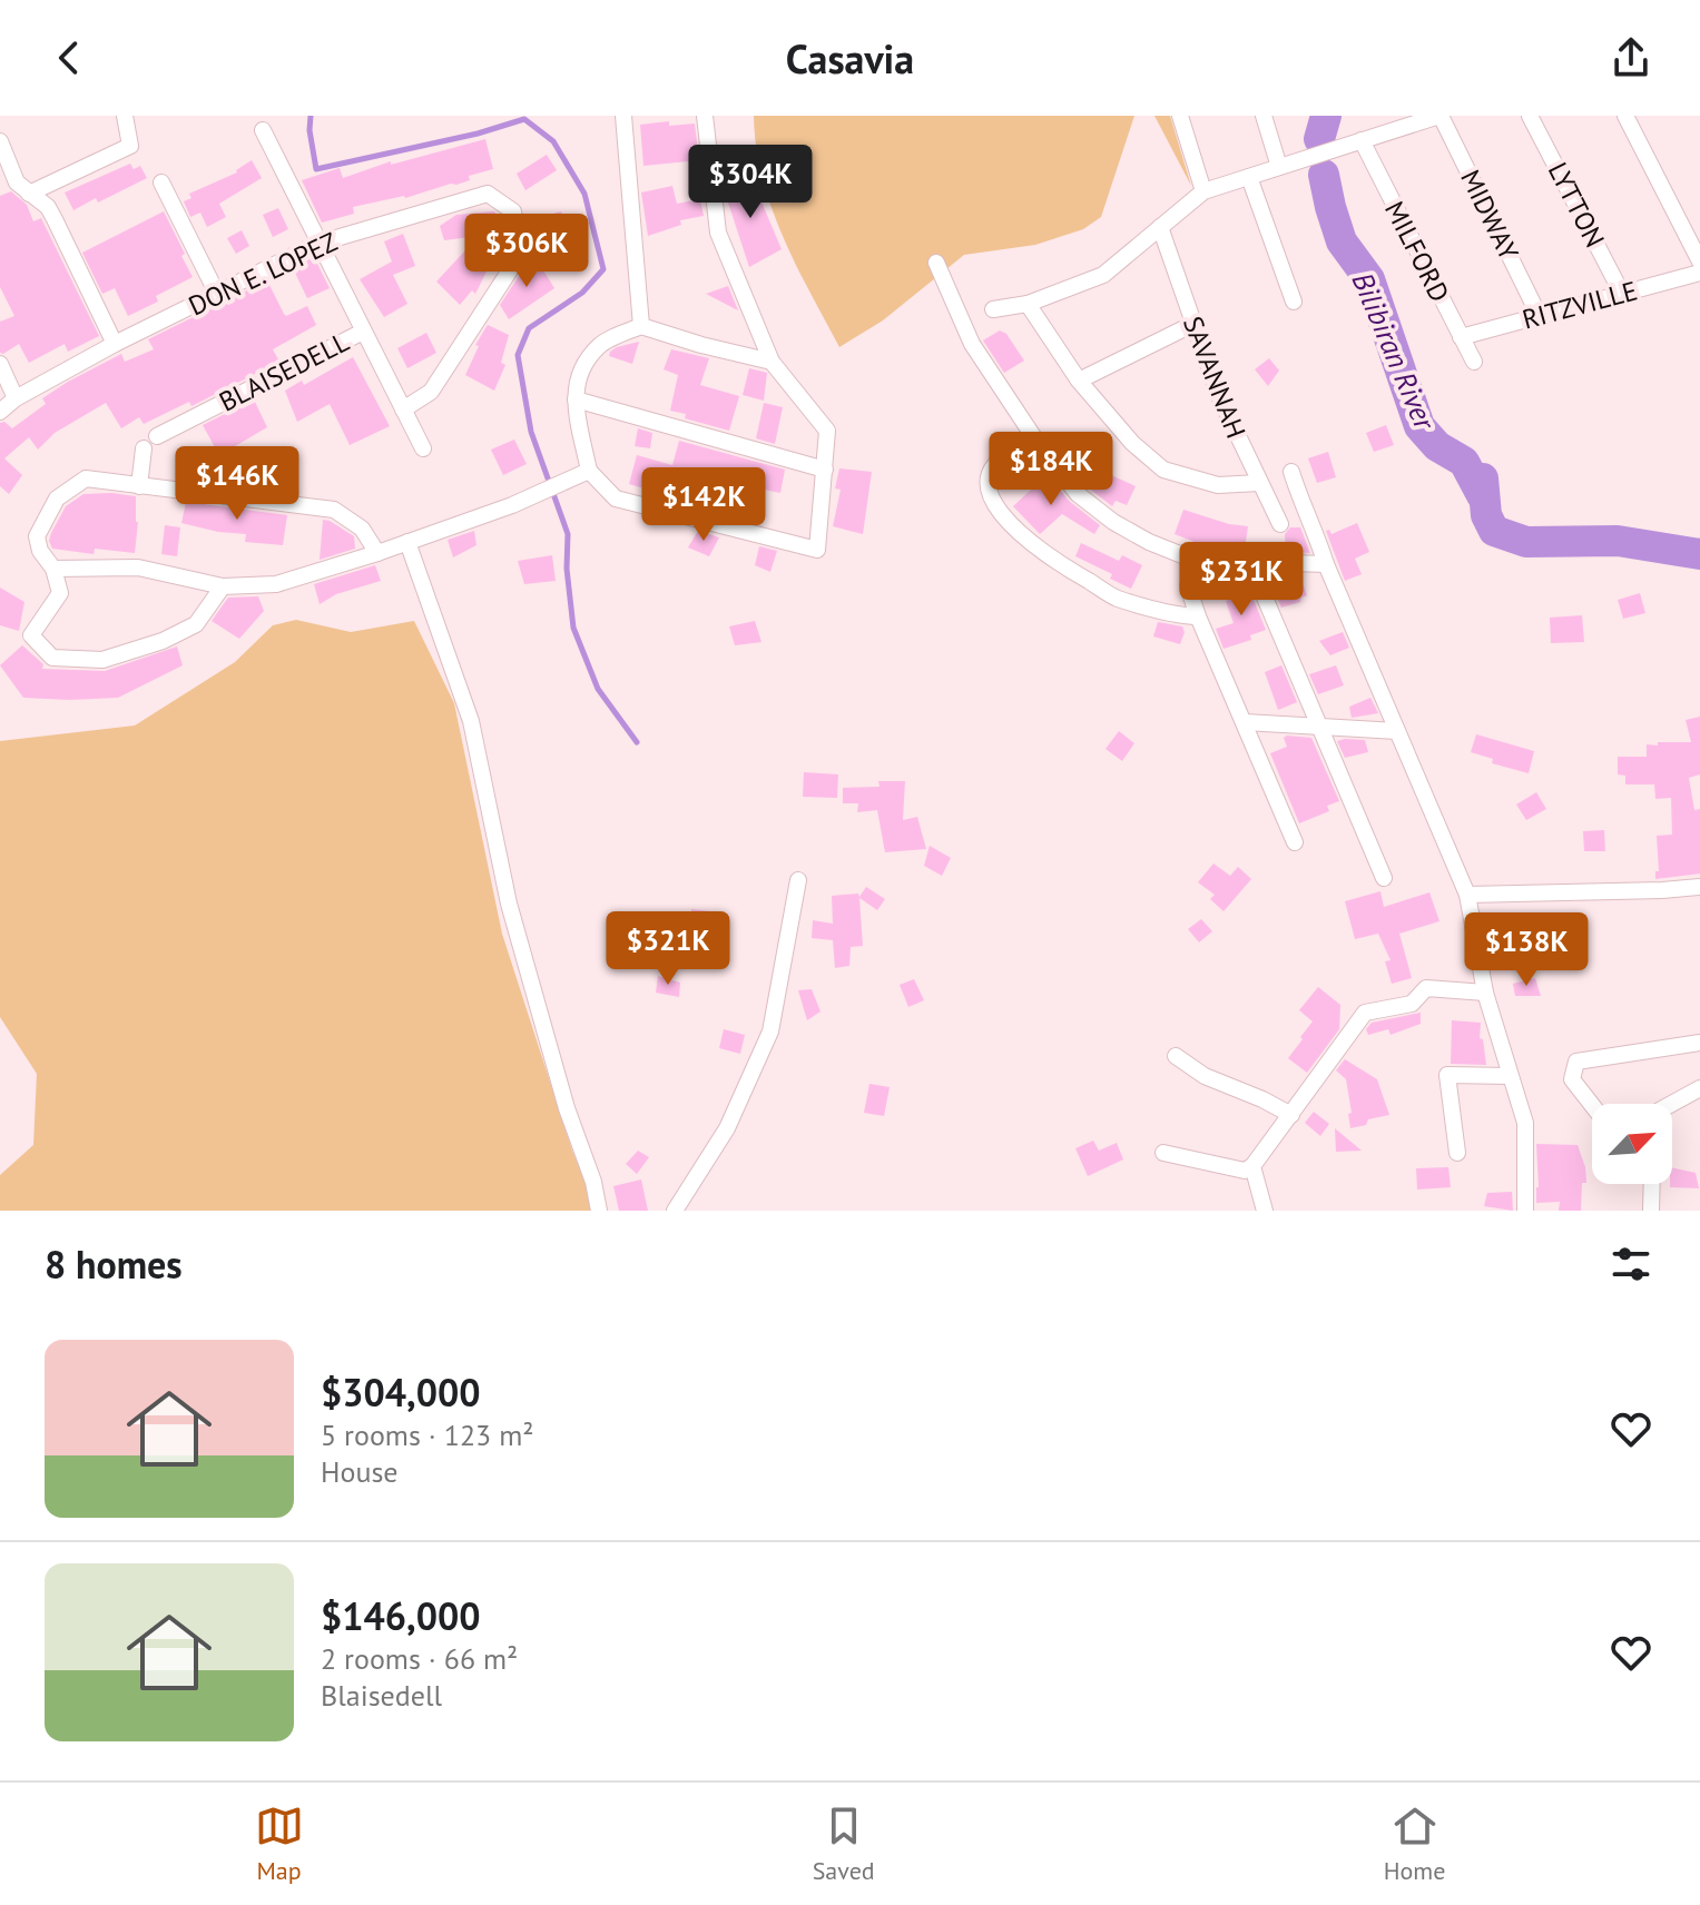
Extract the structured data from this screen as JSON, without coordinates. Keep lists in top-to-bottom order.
{
  "streets": {
    "street": [
      "LYTTON",
      "MIDWAY",
      "MILFORD",
      "DON E. LOPEZ",
      "RITZVILLE",
      "BLAISEDELL",
      "SAVANNAH"
    ]
  },
  "crossings": [
    ["LYTTON", "RITZVILLE"],
    ["MIDWAY", "RITZVILLE"],
    ["MILFORD", "RITZVILLE"]
  ],
  "water": ["Bilibiran River"],
  "north": "top right",
  "page": {
    "header": "Casavia",
    "price": [
      "$304K",
      "$306K",
      "$184K",
      "$146K",
      "$142K",
      "$231K",
      "$321K",
      "$138K"
    ],
    "heading": "8 homes",
    "list": [
      {
        "name": "$304,000",
        "note": "5 rooms · 123 m² · House"
      },
      {
        "name": "$146,000",
        "note": "2 rooms · 66 m² · Blaisedell"
      }
    ],
    "tabs": ["Map", "Saved", "Home"]
  }
}
